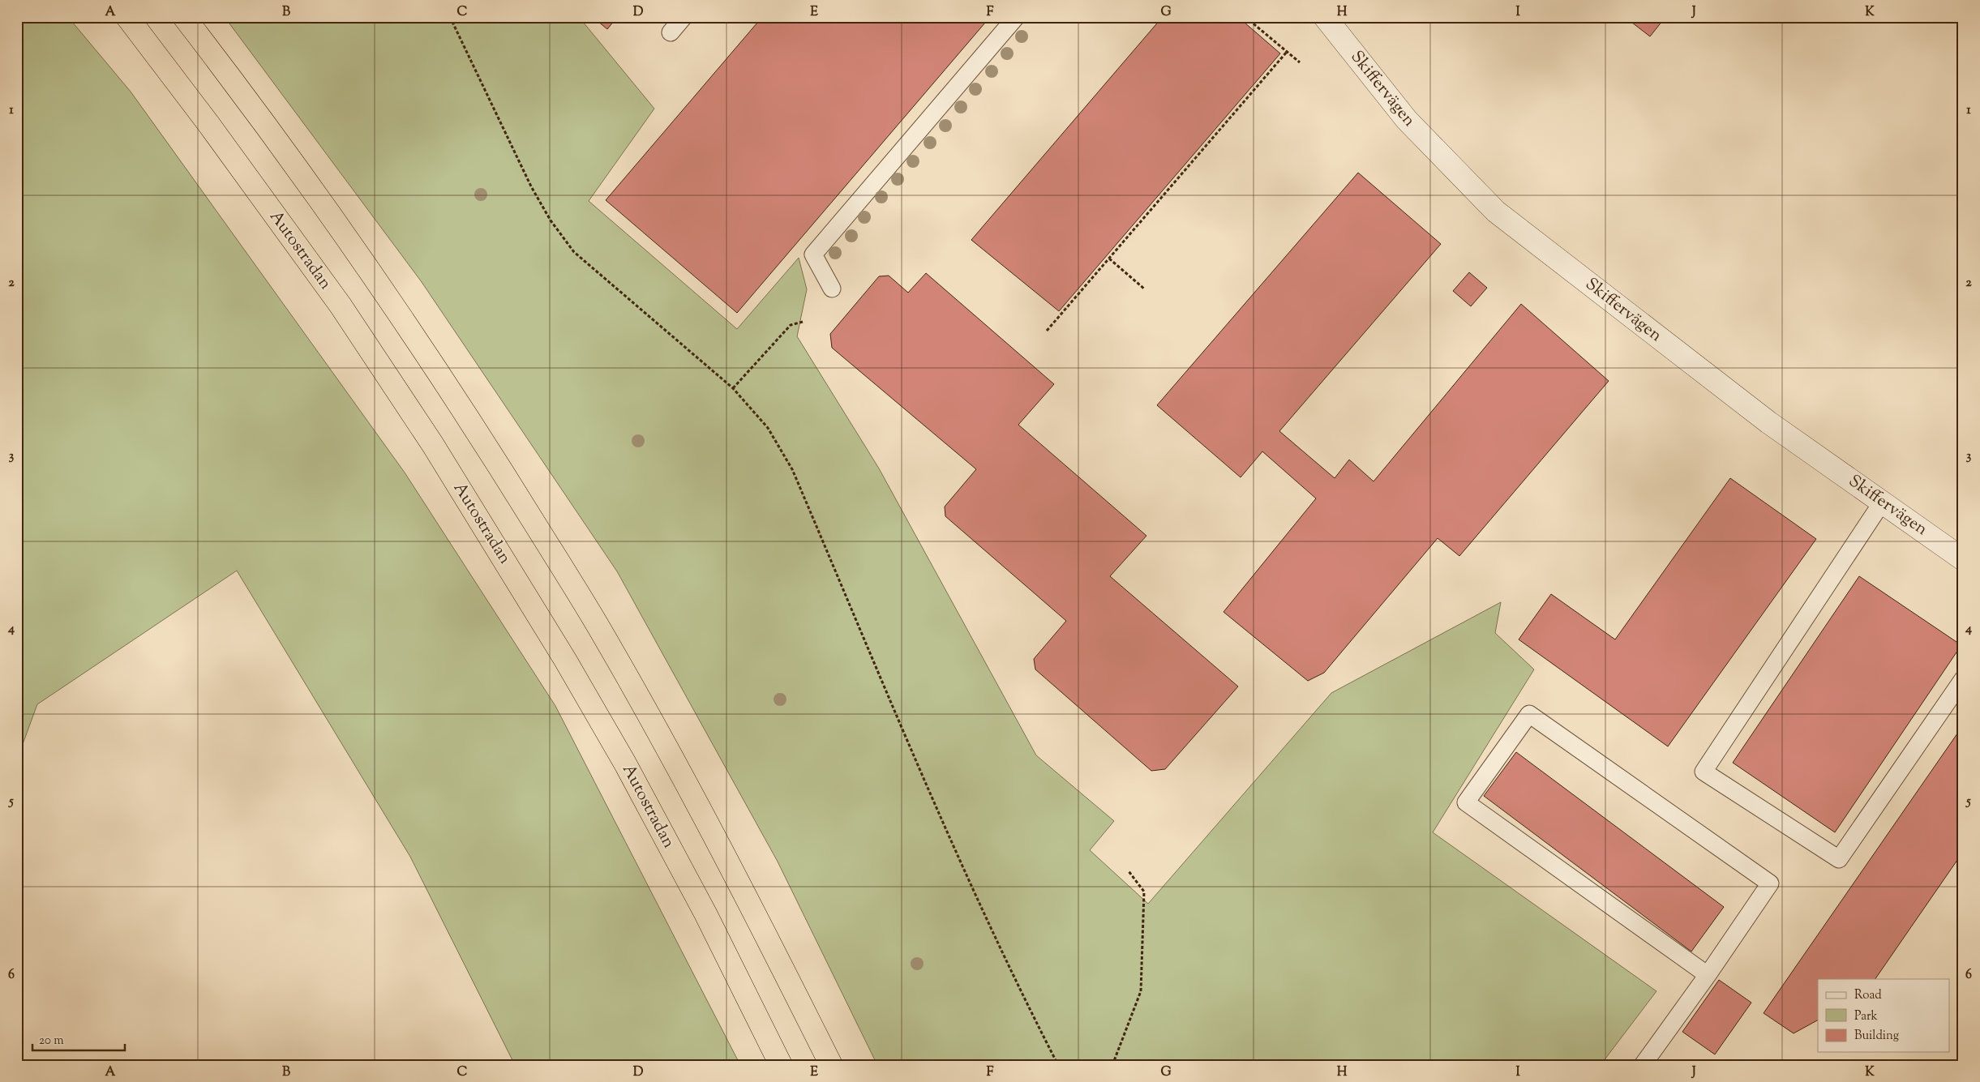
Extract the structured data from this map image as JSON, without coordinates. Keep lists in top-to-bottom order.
{
  "streets": {
    "highway": ["Autostradan"],
    "street": ["Skiffervägen"]
  },
  "legend": ["Road", "Park", "Building"],
  "scale_bar": "20 m",
  "grid": {
    "columns": [
      "A",
      "B",
      "C",
      "D",
      "E",
      "F",
      "G",
      "H",
      "I",
      "J",
      "K"
    ],
    "rows": [
      "1",
      "2",
      "3",
      "4",
      "5",
      "6"
    ]
  }
}
